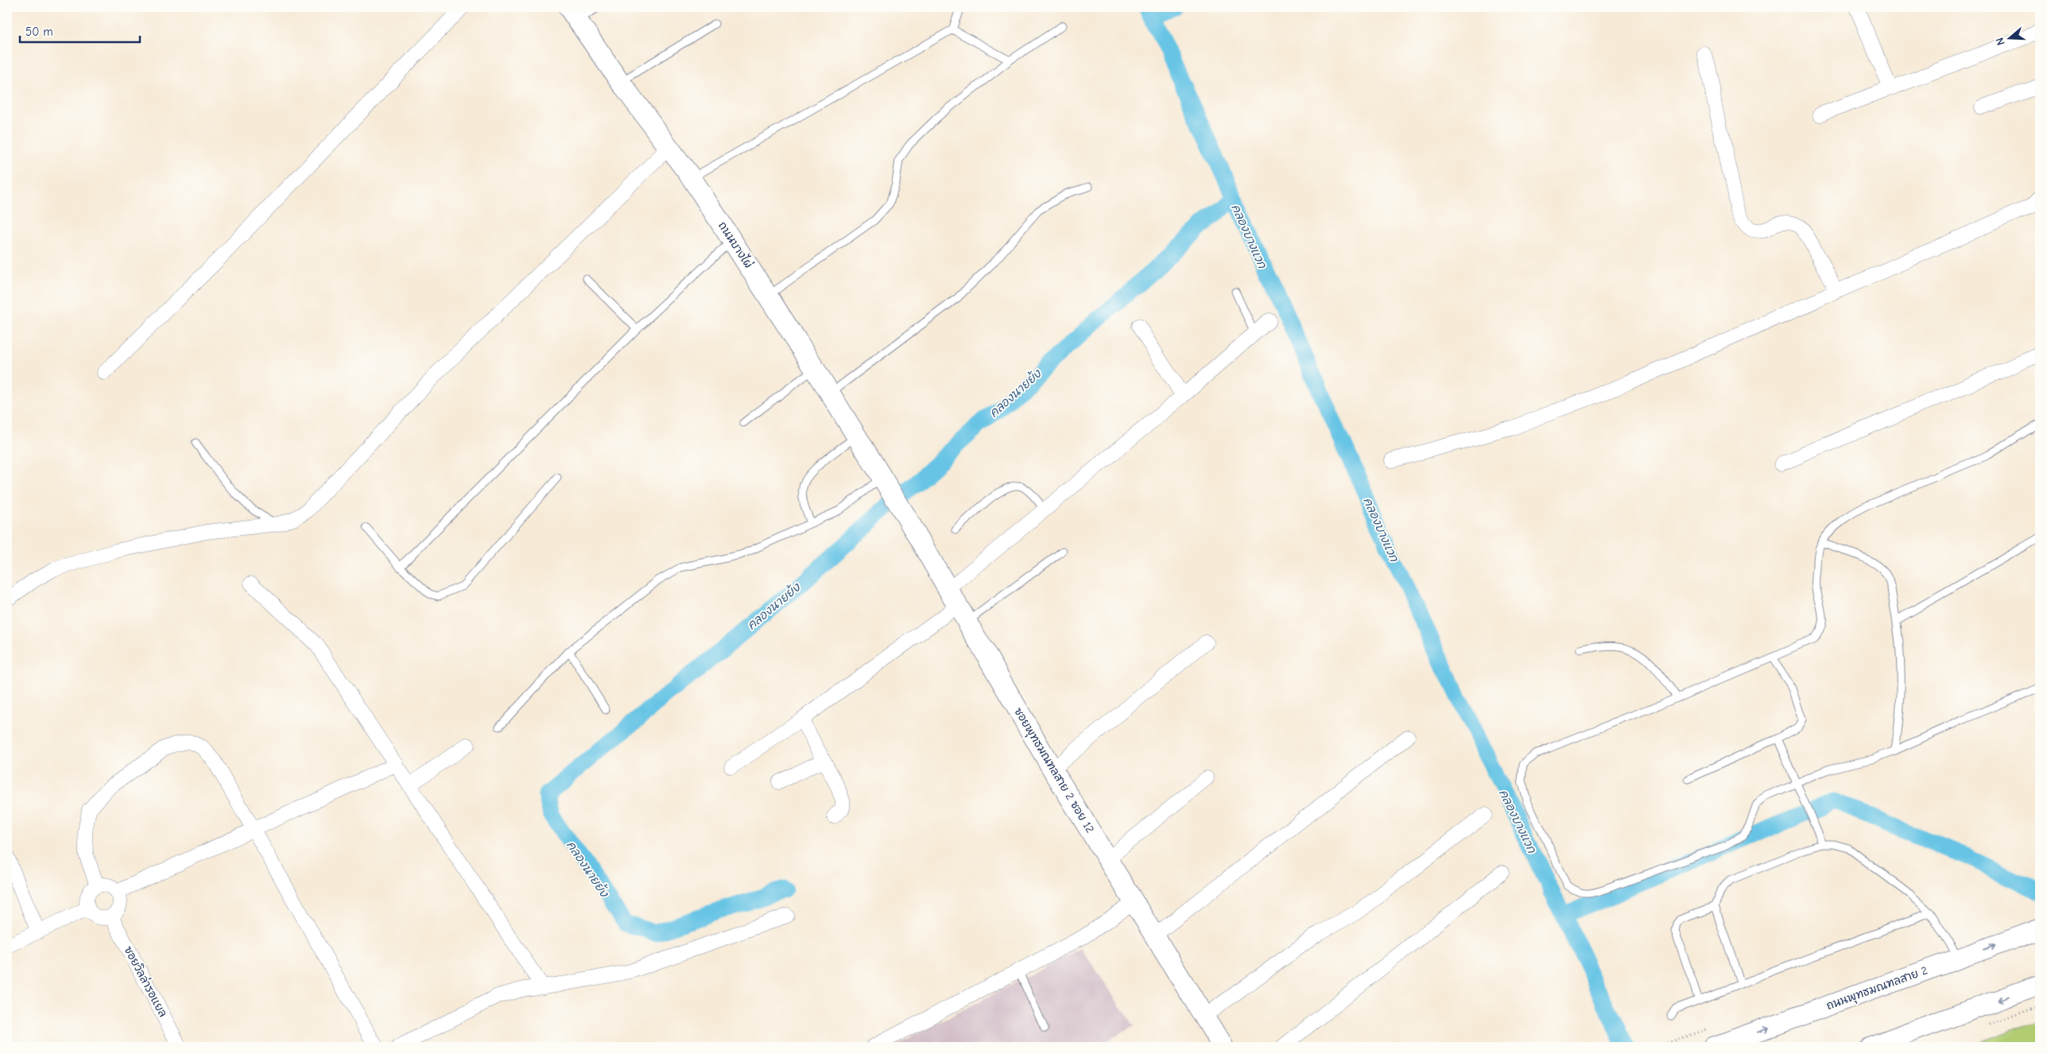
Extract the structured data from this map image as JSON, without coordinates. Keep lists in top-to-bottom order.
{
  "streets": {
    "street": [
      "ถนนบางไผ่",
      "ซอยพุทธมณฑลสาย 2 ซอย 12",
      "ซอยวิลล่ารอแยล",
      "ถนนพุทธมณฑลสาย 2"
    ]
  },
  "crossings": [
    ["ถนนบางไผ่", "ซอยพุทธมณฑลสาย 2 ซอย 12"]
  ],
  "water": ["คลองบางแวก", "คลองนายย้ง"],
  "scale_bar": "50 m",
  "north": "left"
}
